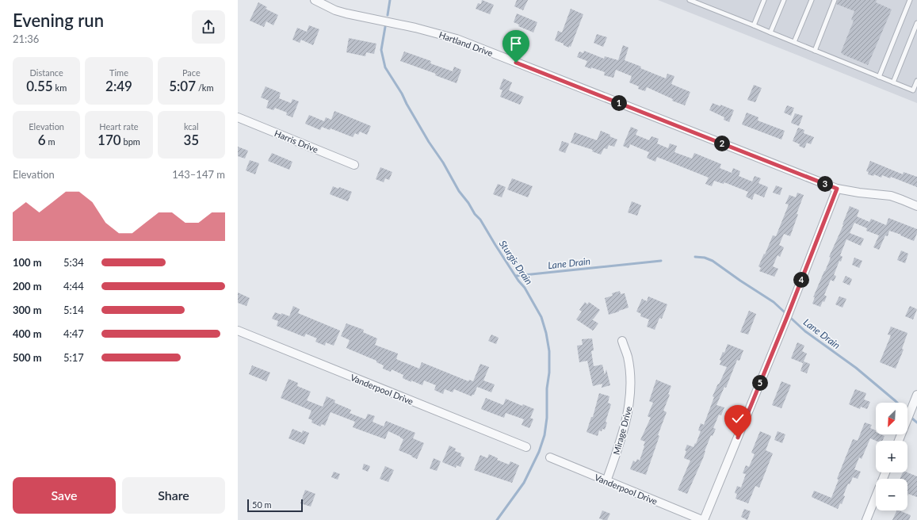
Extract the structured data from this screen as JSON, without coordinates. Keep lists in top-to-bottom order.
{
  "streets": {
    "street": [
      "Hartland Drive",
      "Harris Drive",
      "Vanderpool Drive",
      "Mirage Drive"
    ]
  },
  "crossings": [
    ["Vanderpool Drive", "Mirage Drive"]
  ],
  "water": ["Sturgis Drain", "Lane Drain"],
  "scale_bar": "50 m",
  "north": "bottom left",
  "page": {
    "heading": ["Evening run", "21:36"],
    "stats": [
      ["Distance", "0.55 km"],
      ["Time", "2:49"],
      ["Pace", "5:07 /km"],
      ["Elevation", "6 m"],
      ["Heart rate", "170 bpm"],
      ["kcal", "35"]
    ],
    "pins": [
      "1",
      "2",
      "3",
      "4",
      "5"
    ],
    "chart": ["Elevation", "143–147 m"],
    "list": [
      {
        "name": "100 m",
        "note": "5:34"
      },
      {
        "name": "200 m",
        "note": "4:44"
      },
      {
        "name": "300 m",
        "note": "5:14"
      },
      {
        "name": "400 m",
        "note": "4:47"
      },
      {
        "name": "500 m",
        "note": "5:17"
      }
    ],
    "map_buttons": ["+", "−"],
    "buttons": ["Save", "Share"],
    "scale": "50 m"
  }
}
